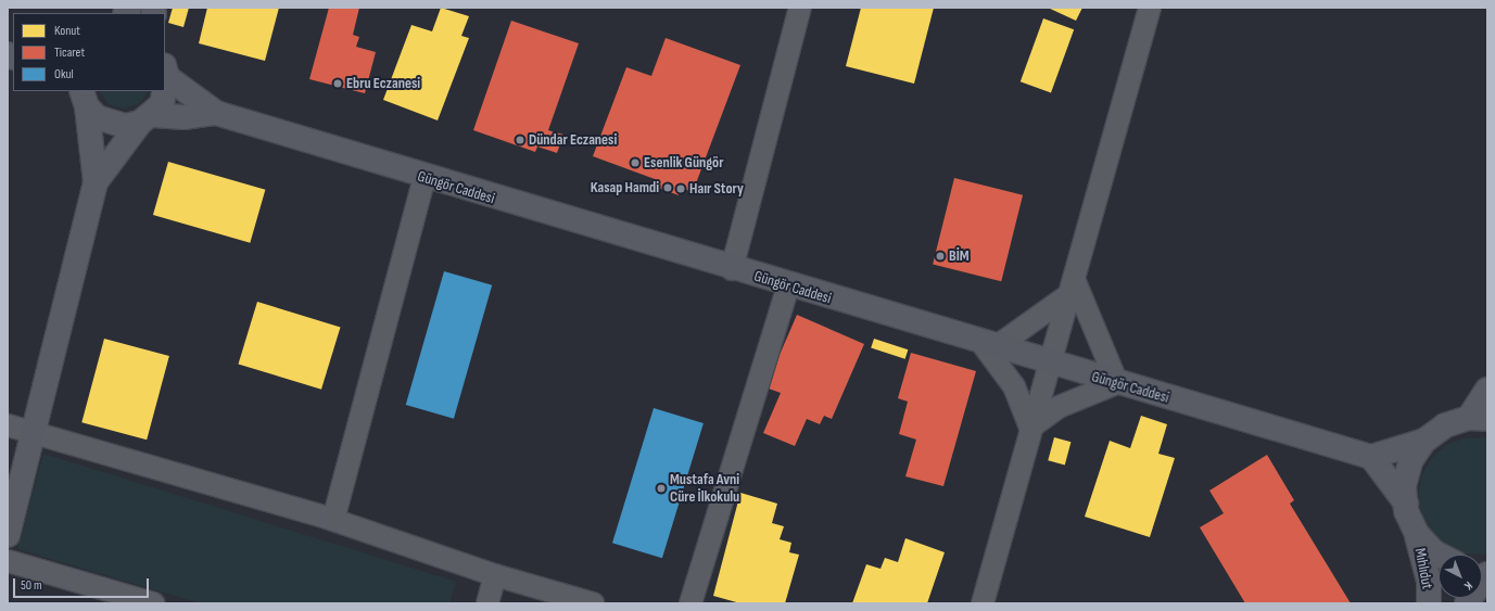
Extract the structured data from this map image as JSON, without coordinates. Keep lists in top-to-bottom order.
{
  "streets": {
    "main road": ["Güngör Caddesi", "Mıhlıdut"]
  },
  "places": [
    "Ebru Eczanesi",
    "Dündar Eczanesi",
    "Esenlik Güngör",
    "Kasap Hamdi",
    "Haır Story",
    "BİM",
    "Mustafa Avni Cüre İlkokulu"
  ],
  "legend": ["Konut", "Ticaret", "Okul"],
  "scale_bar": "50 m",
  "north": "bottom right"
}
